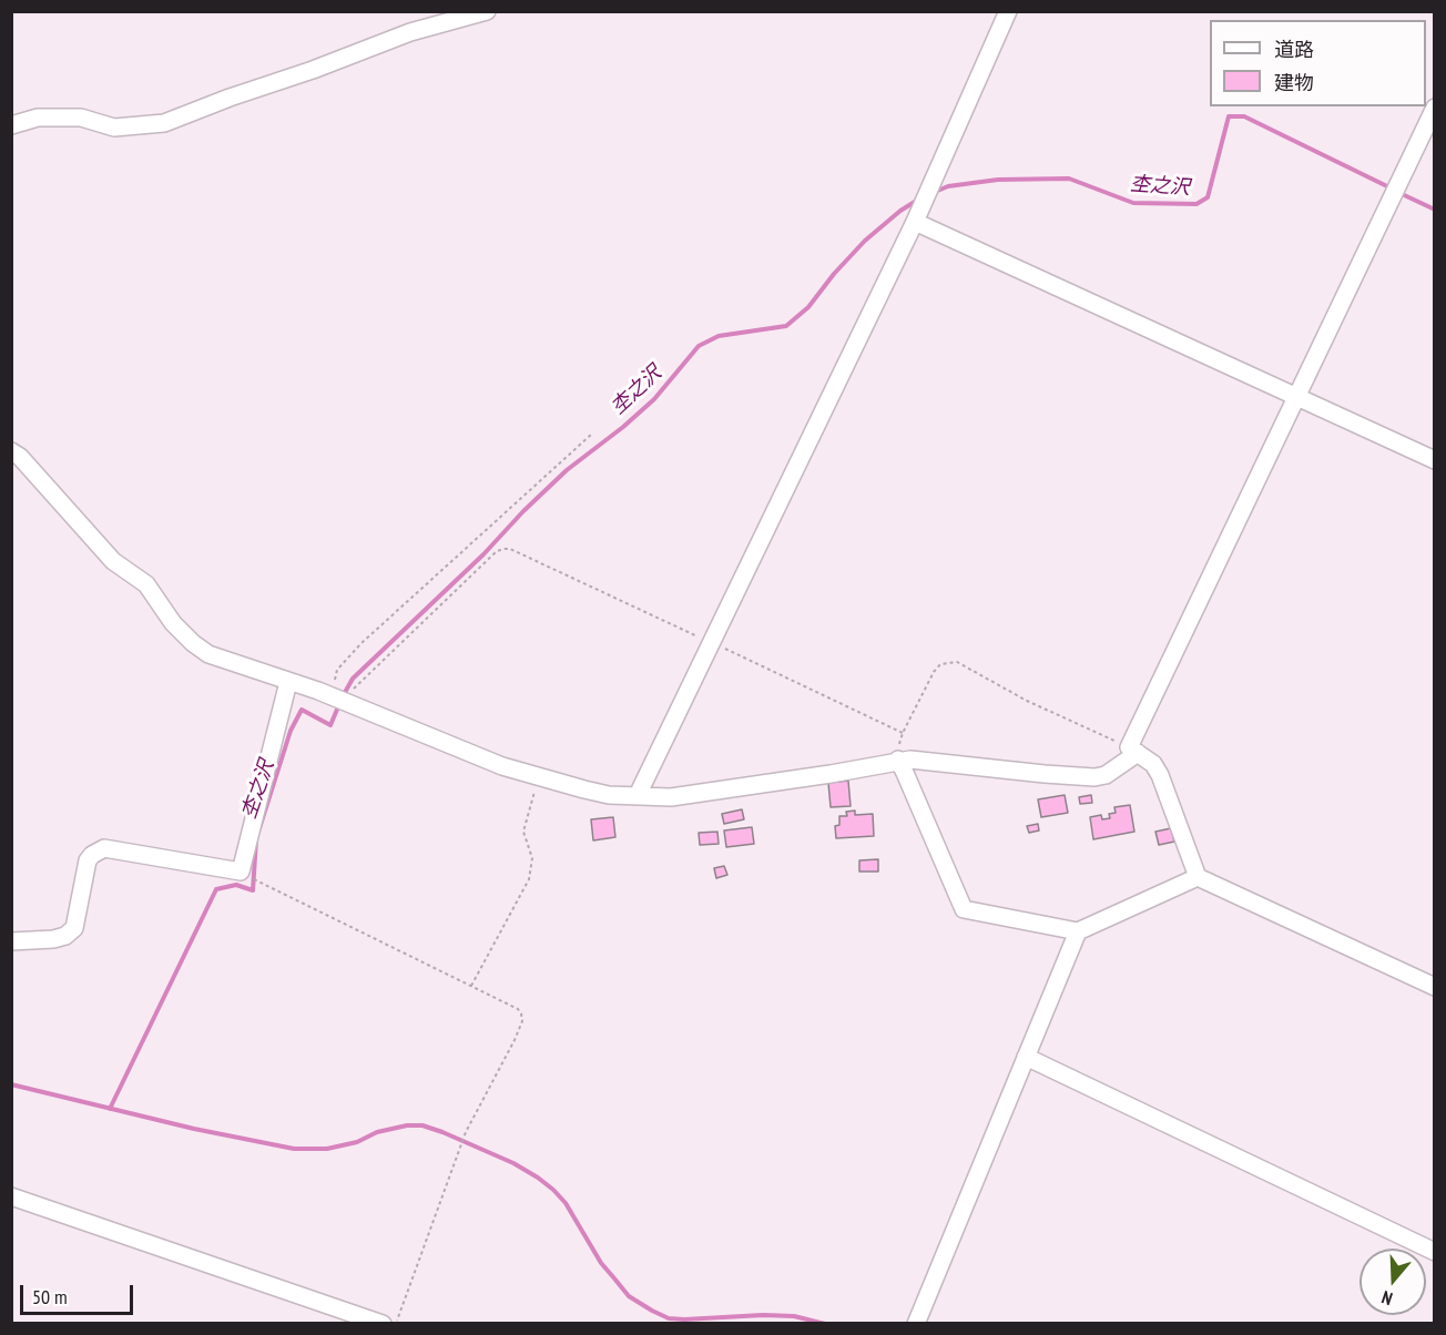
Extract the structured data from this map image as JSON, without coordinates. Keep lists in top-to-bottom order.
{
  "water": ["杢之沢"],
  "legend": ["道路", "建物"],
  "scale_bar": "50 m",
  "north": "bottom"
}
